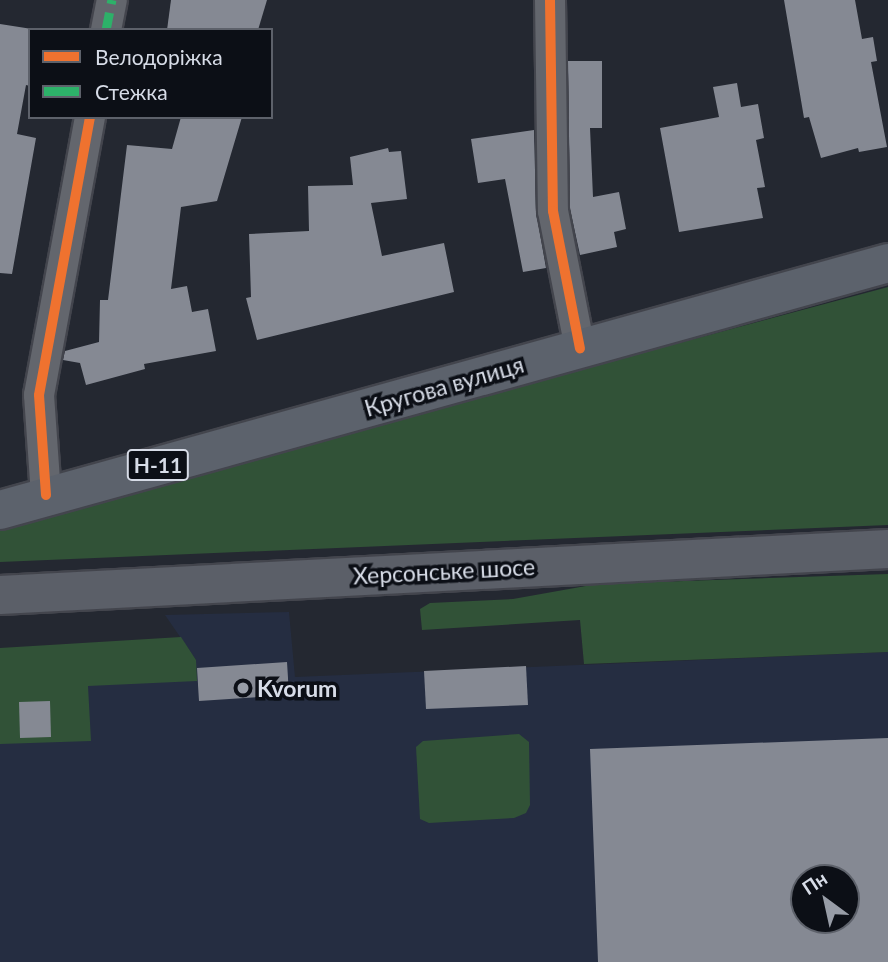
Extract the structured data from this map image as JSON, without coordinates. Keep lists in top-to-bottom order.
{
  "streets": {
    "main road": ["Кругова вулиця", "Н-11", "Херсонське шосе"]
  },
  "places": ["Kvorum"],
  "legend": ["Велодоріжка", "Стежка"],
  "north": "top left"
}
